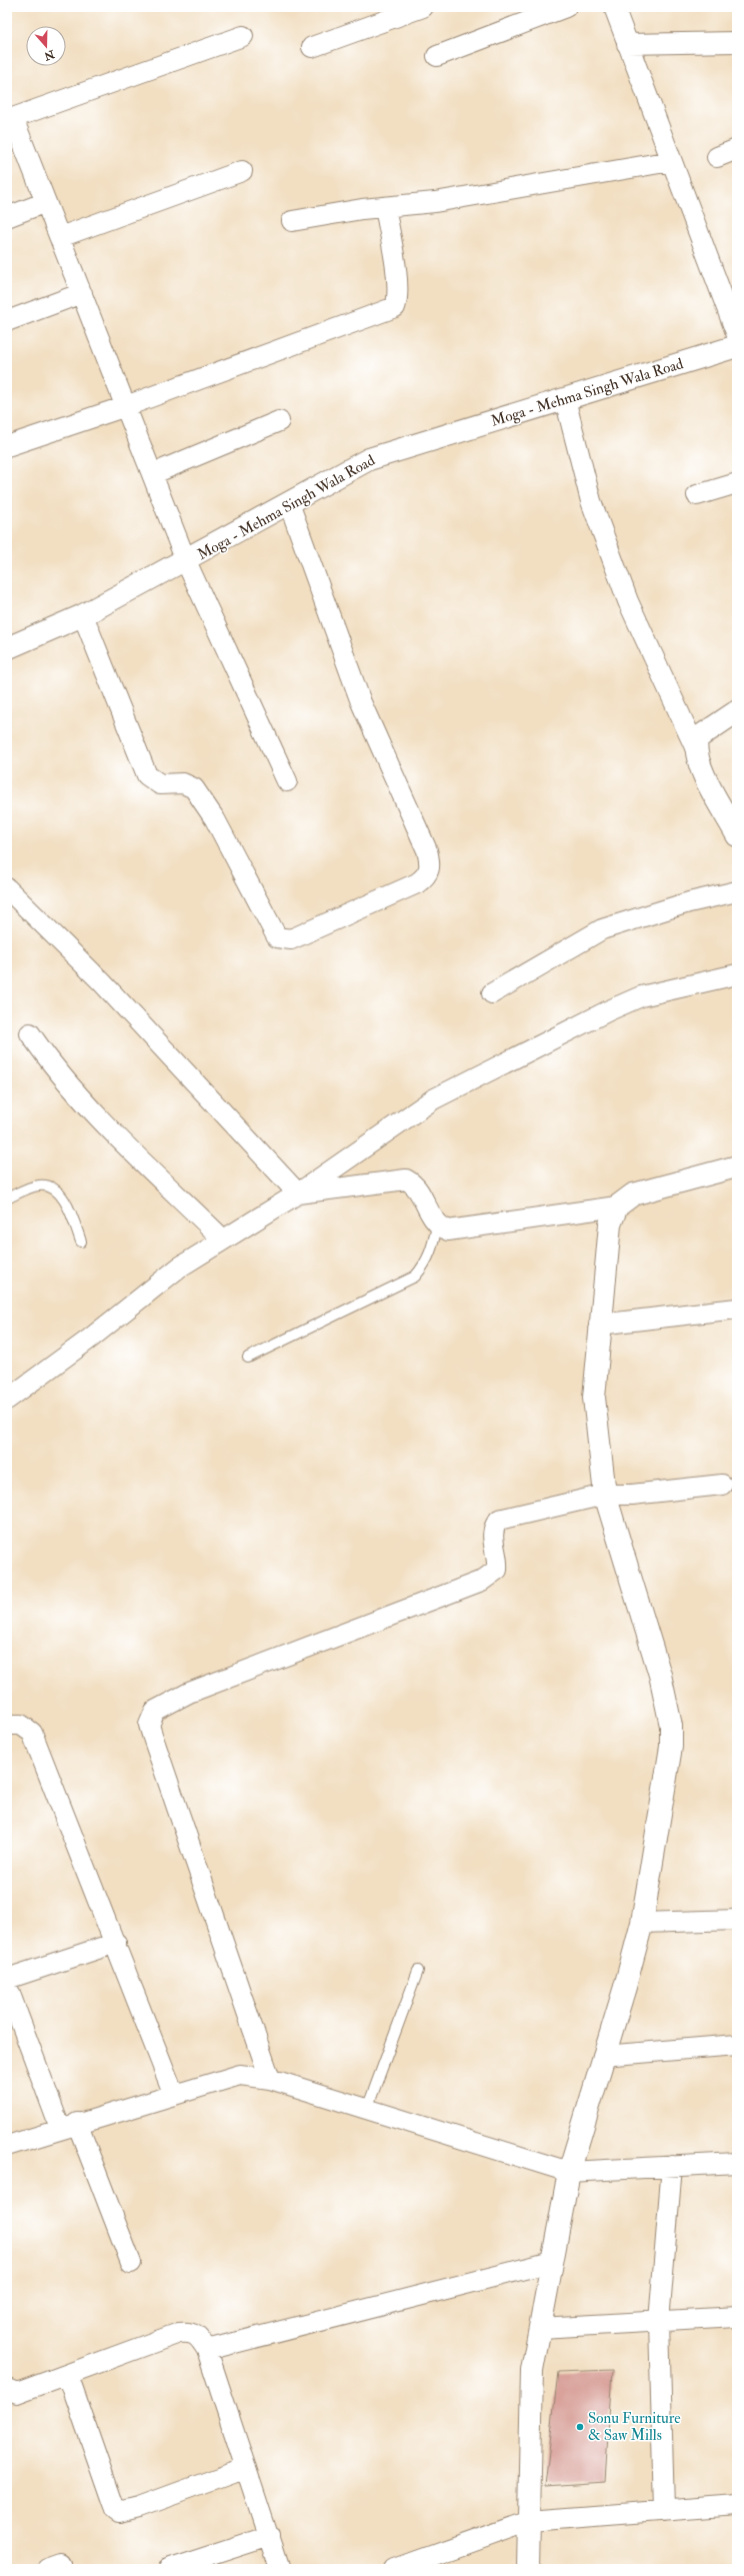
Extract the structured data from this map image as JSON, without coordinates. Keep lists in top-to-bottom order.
{
  "streets": {
    "street": ["Moga - Mehma Singh Wala Road"]
  },
  "places": ["Sonu Furniture & Saw Mills"],
  "north": "bottom"
}
